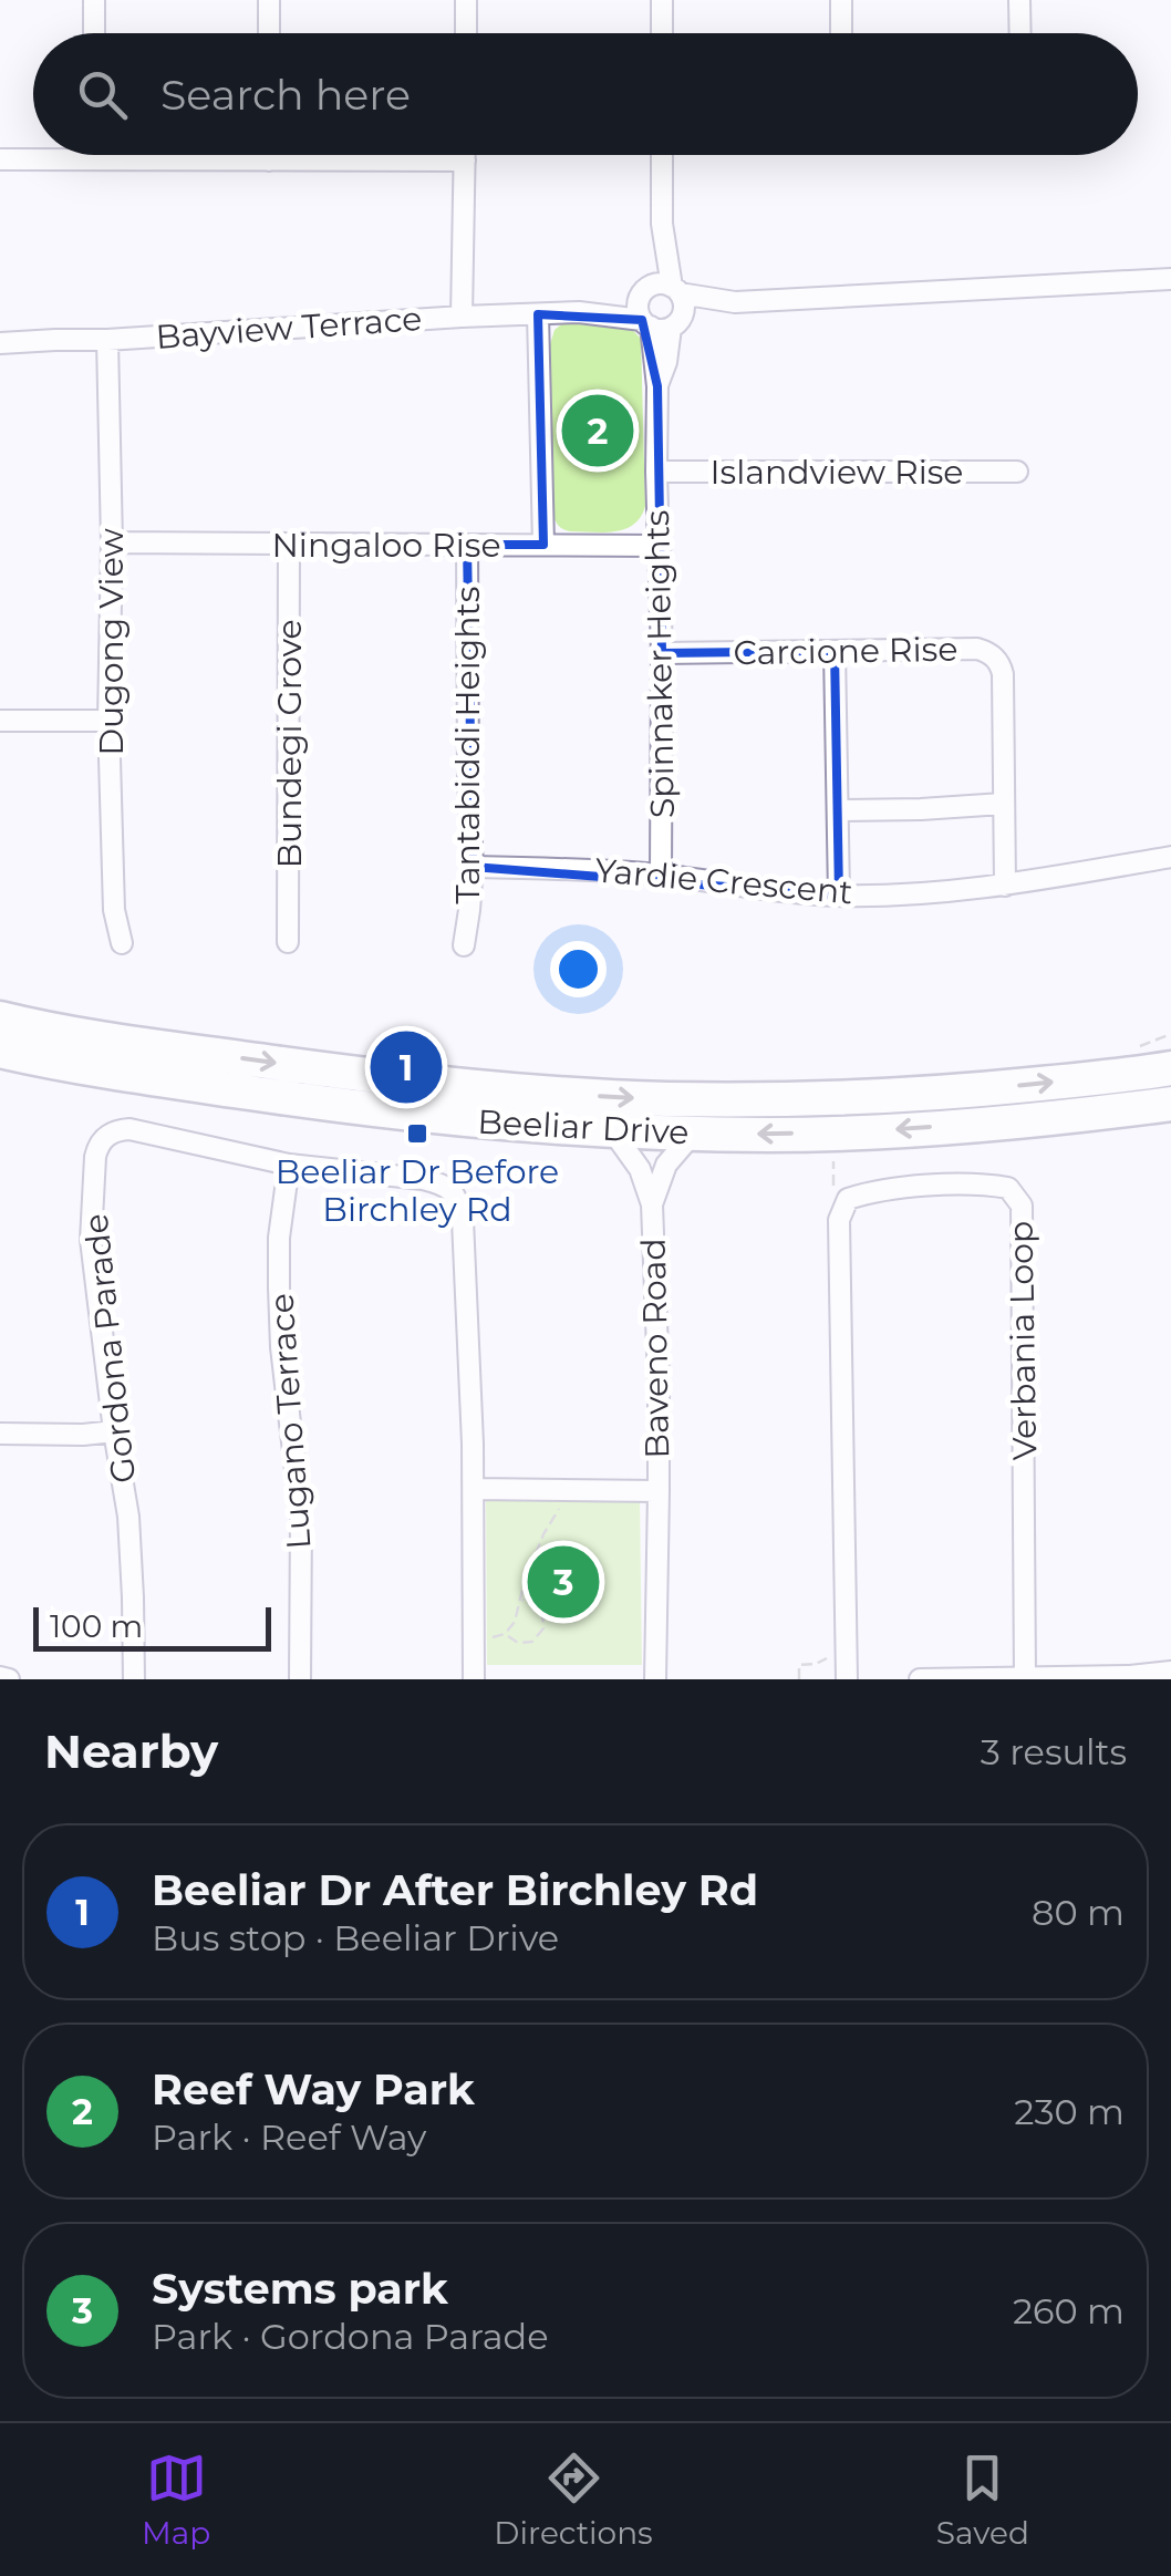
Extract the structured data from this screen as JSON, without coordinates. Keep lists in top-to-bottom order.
{
  "streets": {
    "highway": ["Beeliar Drive"],
    "street": [
      "Bayview Terrace",
      "Islandview Rise",
      "Ningaloo Rise",
      "Dugong View",
      "Carcione Rise",
      "Spinnaker Heights",
      "Bundegi Grove",
      "Tantabiddi Heights",
      "Yardie Crescent",
      "Verbania Loop",
      "Gordona Parade",
      "Baveno Road",
      "Lugano Terrace"
    ]
  },
  "crossings": [
    ["Bayview Terrace", "Dugong View"],
    ["Bayview Terrace", "Spinnaker Heights"],
    ["Islandview Rise", "Spinnaker Heights"],
    ["Ningaloo Rise", "Dugong View"],
    ["Ningaloo Rise", "Spinnaker Heights"],
    ["Ningaloo Rise", "Bundegi Grove"],
    ["Ningaloo Rise", "Tantabiddi Heights"],
    ["Carcione Rise", "Spinnaker Heights"],
    ["Carcione Rise", "Yardie Crescent"],
    ["Spinnaker Heights", "Yardie Crescent"],
    ["Tantabiddi Heights", "Yardie Crescent"],
    ["Beeliar Drive", "Baveno Road"],
    ["Gordona Parade", "Lugano Terrace"]
  ],
  "places": {
    "transit": ["Beeliar Dr Before Birchley Rd"]
  },
  "scale_bar": "100 m",
  "page": {
    "search": "Search here",
    "pins": ["2", "1", "3"],
    "scale": "100 m",
    "heading": ["Nearby", "3 results"],
    "list": [
      {
        "mark": "1",
        "name": "Beeliar Dr After Birchley Rd",
        "note": "Bus stop · Beeliar Drive",
        "value": "80 m"
      },
      {
        "mark": "2",
        "name": "Reef Way Park",
        "note": "Park · Reef Way",
        "value": "230 m"
      },
      {
        "mark": "3",
        "name": "Systems park",
        "note": "Park · Gordona Parade",
        "value": "260 m"
      }
    ],
    "nav": ["Map", "Directions", "Saved"]
  }
}
